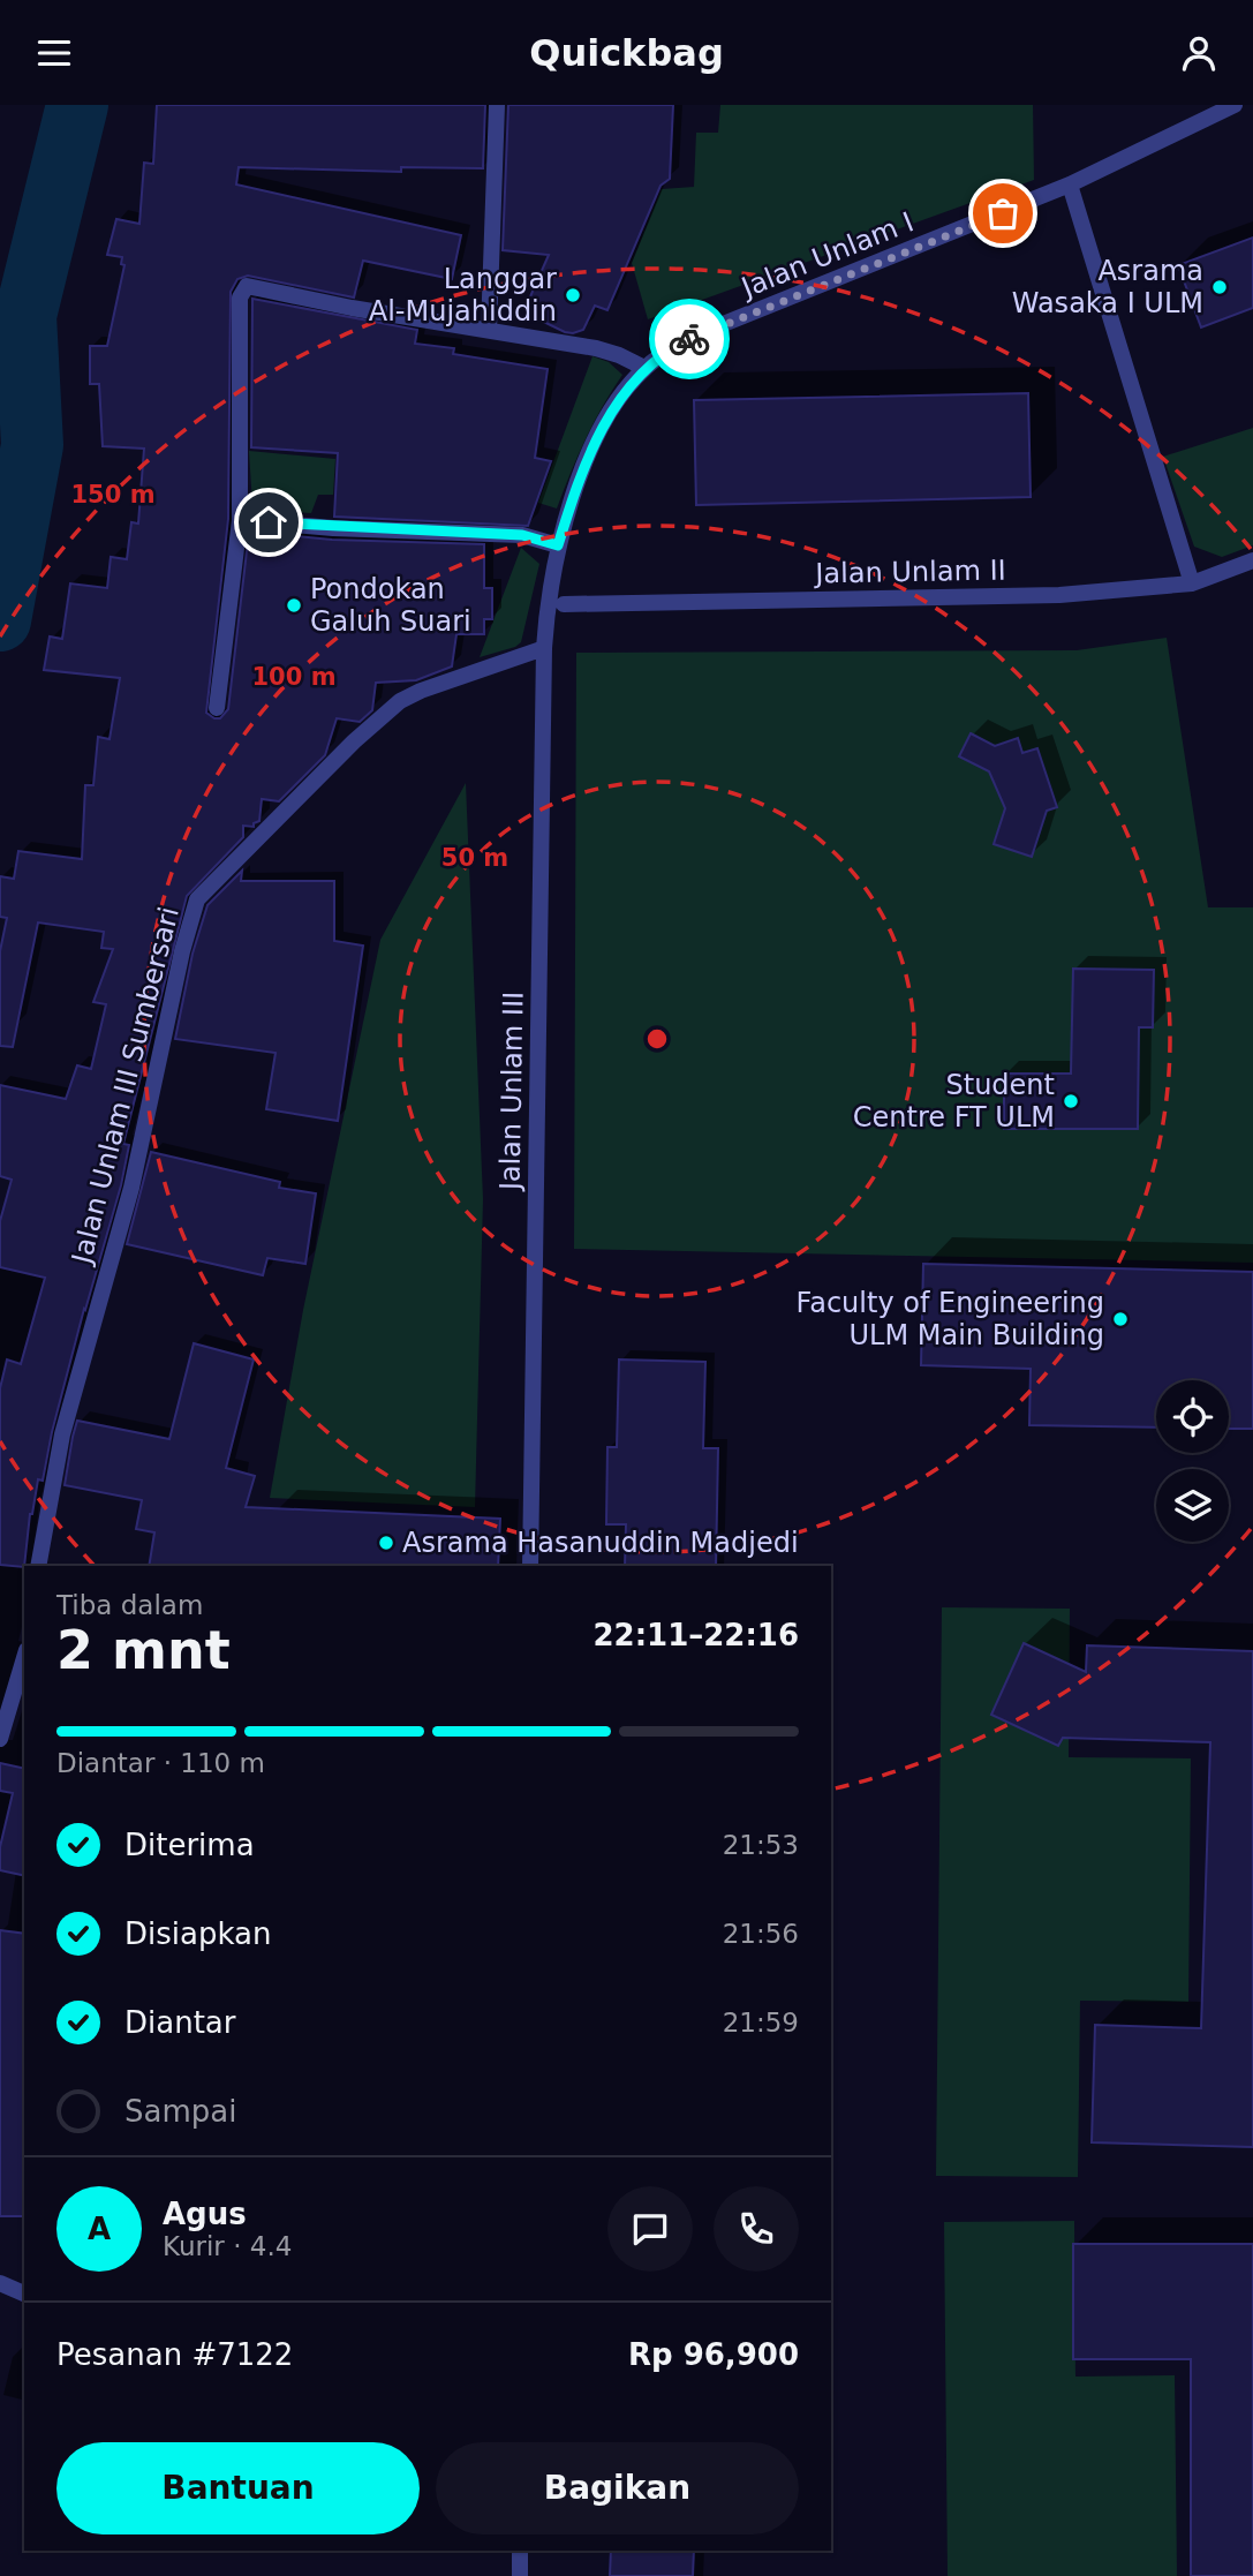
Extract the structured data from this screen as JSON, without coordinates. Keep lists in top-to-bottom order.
{
  "streets": {
    "street": [
      "Jalan Unlam I",
      "Jalan Unlam II",
      "Jalan Unlam III Sumbersari",
      "Jalan Unlam III"
    ]
  },
  "crossings": [
    ["Jalan Unlam I", "Jalan Unlam III"],
    ["Jalan Unlam III Sumbersari", "Jalan Unlam III"]
  ],
  "places": [
    "Asrama Wasaka I ULM",
    "Langgar Al-Mujahiddin",
    "Pondokan Galuh Suari",
    "Student Centre FT ULM",
    "Faculty of Engineering ULM Main Building",
    "Asrama Hasanuddin Madjedi"
  ],
  "page": {
    "header": "Quickbag",
    "heading": ["2 mnt", "Tiba dalam", "22:11–22:16"],
    "panel": [
      "Agus",
      "Kurir · 4.4",
      "Pesanan #7122",
      "Rp 96,900"
    ],
    "bar": "Diantar · 110 m",
    "list": [
      ["Diterima", "21:53"],
      ["Disiapkan", "21:56"],
      ["Diantar", "21:59"],
      "Sampai"
    ],
    "round": "A",
    "buttons": ["Bantuan", "Bagikan"]
  },
  "rings": ["150 m", "100 m", "50 m"]
}
